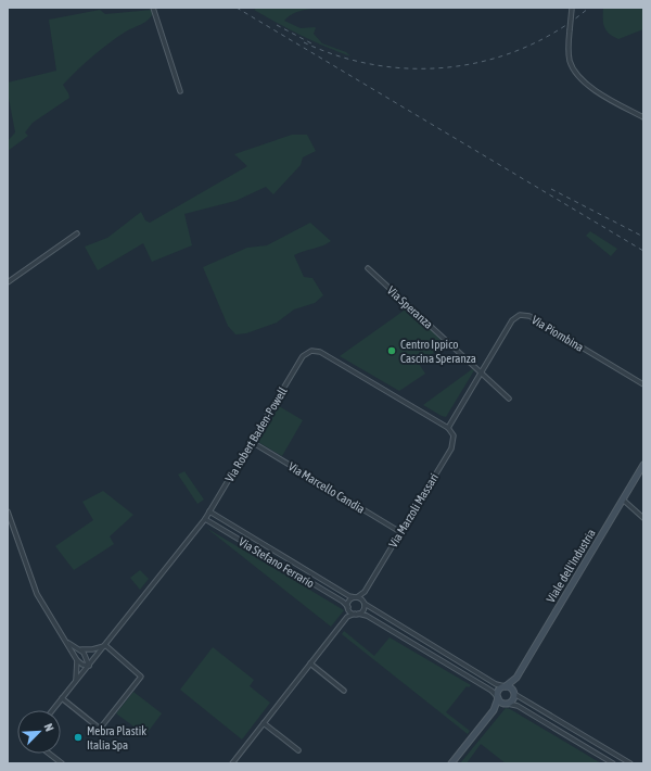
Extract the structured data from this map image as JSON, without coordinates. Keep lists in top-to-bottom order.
{
  "streets": {
    "street": [
      "Via Speranza",
      "Via Piombina",
      "Via Robert Baden-Powell",
      "Via Marcello Candia",
      "Via Marzoli Massari",
      "Via Stefano Ferrario",
      "Viale dell'Industria"
    ]
  },
  "crossings": [
    ["Via Speranza", "Via Piombina"],
    ["Via Piombina", "Via Robert Baden-Powell"],
    ["Via Piombina", "Via Marzoli Massari"],
    ["Via Robert Baden-Powell", "Via Marcello Candia"],
    ["Via Robert Baden-Powell", "Via Marzoli Massari"],
    ["Via Robert Baden-Powell", "Via Stefano Ferrario"],
    ["Via Marcello Candia", "Via Marzoli Massari"],
    ["Via Marzoli Massari", "Via Stefano Ferrario"]
  ],
  "places": ["Centro Ippico Cascina Speranza", "Mebra Plastik Italia Spa"],
  "north": "top right"
}
